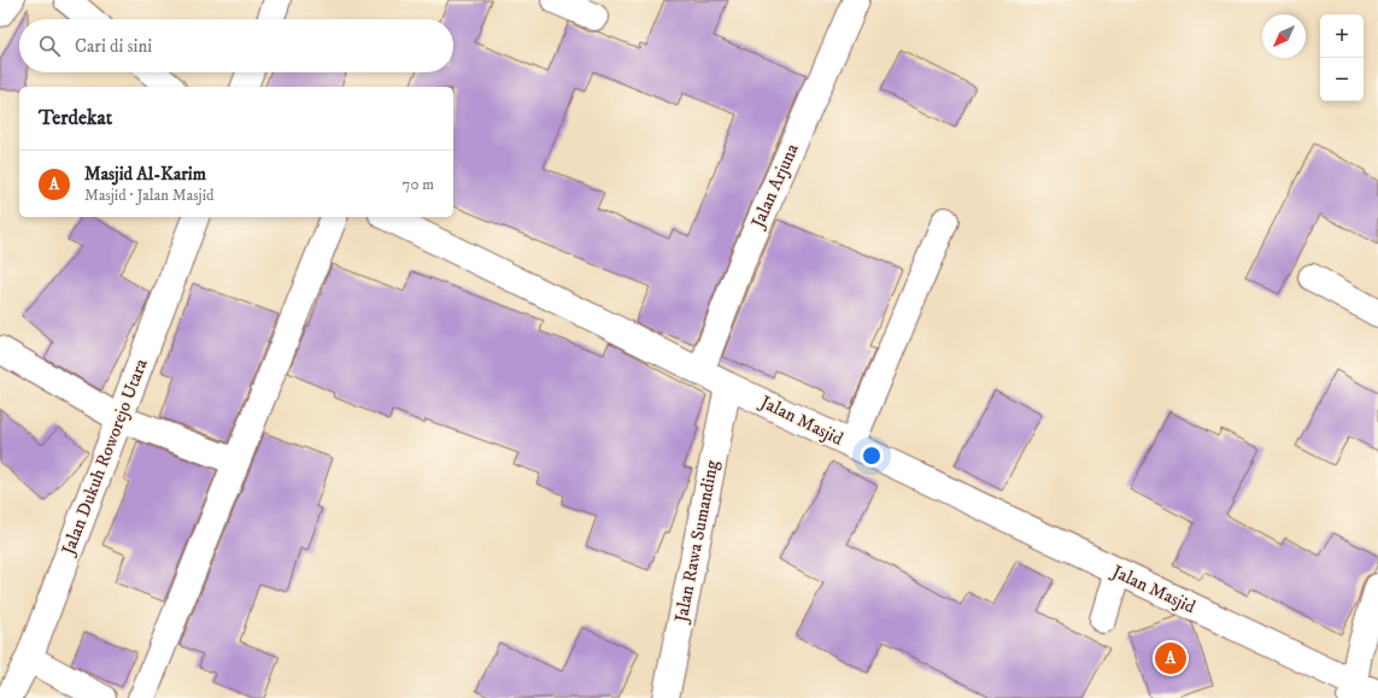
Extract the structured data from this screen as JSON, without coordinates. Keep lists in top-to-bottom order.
{
  "streets": {
    "street": [
      "Jalan Arjuna",
      "Jalan Masjid",
      "Jalan Dukuh Roworejo Utara",
      "Jalan Rawa Sumanding"
    ]
  },
  "crossings": [
    ["Jalan Arjuna", "Jalan Masjid"],
    ["Jalan Masjid", "Jalan Rawa Sumanding"]
  ],
  "north": "bottom left",
  "page": {
    "map_buttons": ["+", "−"],
    "search": "Cari di sini",
    "heading": "Terdekat",
    "list": [
      {
        "mark": "A",
        "name": "Masjid Al-Karim",
        "note": "Masjid · Jalan Masjid",
        "value": "70 m"
      }
    ],
    "pins": "A"
  }
}
